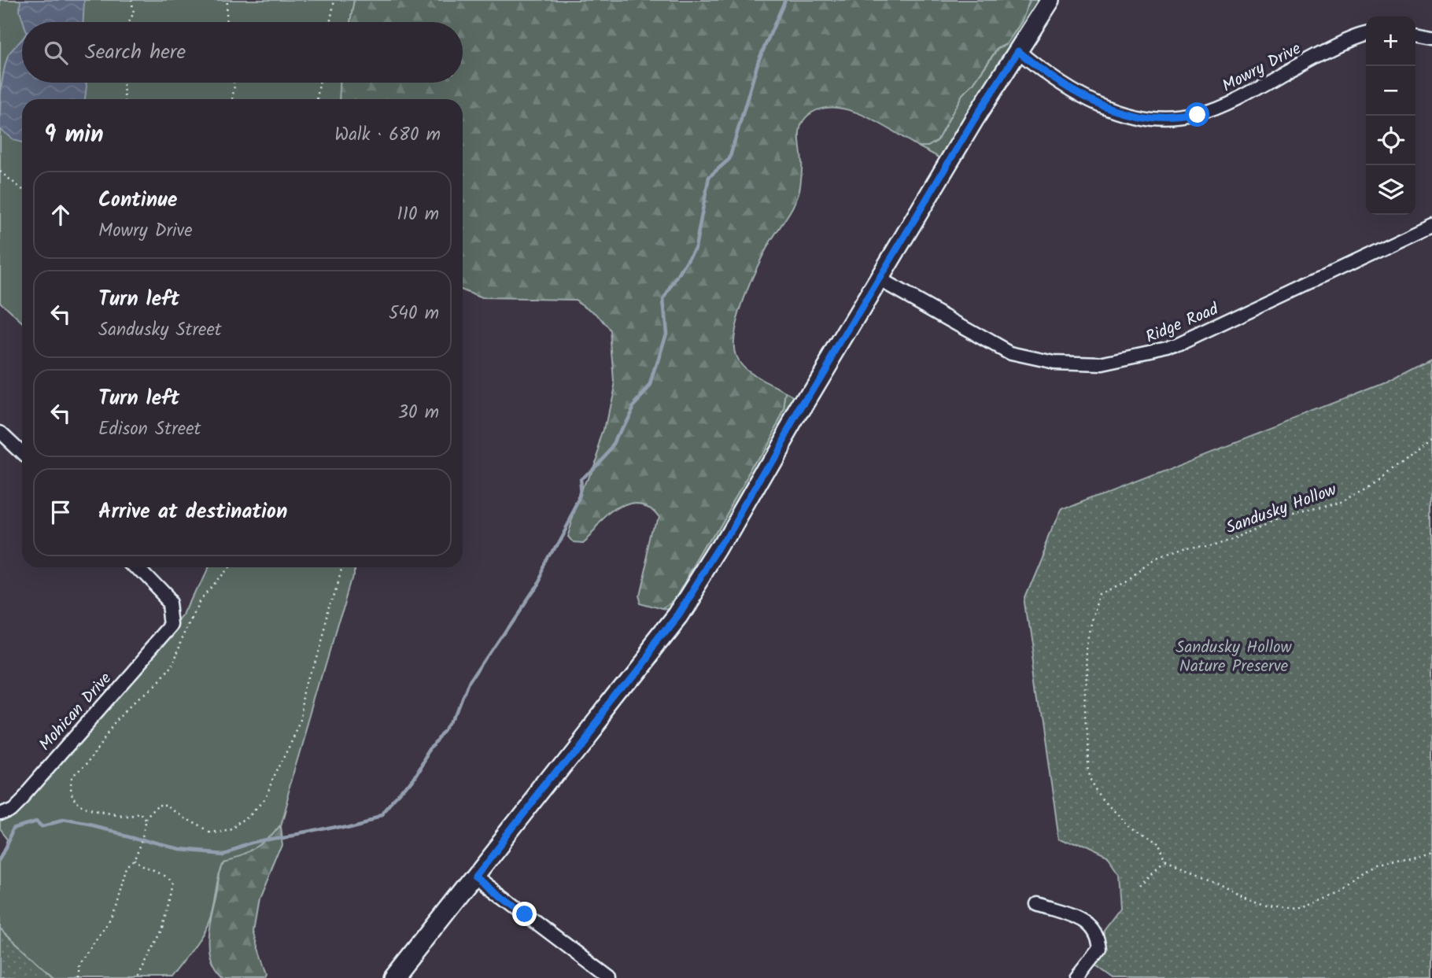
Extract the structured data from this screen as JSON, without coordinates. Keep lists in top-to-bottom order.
{
  "streets": {
    "street": ["Mowry Drive", "Ridge Road", "Mohican Drive"],
    "path": ["Sandusky Hollow"]
  },
  "parks": ["Sandusky Hollow Nature Preserve"],
  "page": {
    "map_buttons": ["+", "−"],
    "search": "Search here",
    "heading": ["9 min", "Walk · 680 m"],
    "list": [
      ["Continue", "Mowry Drive", "110 m"],
      ["Turn left", "Sandusky Street", "540 m"],
      ["Turn left", "Edison Street", "30 m"],
      "Arrive at destination"
    ]
  }
}
